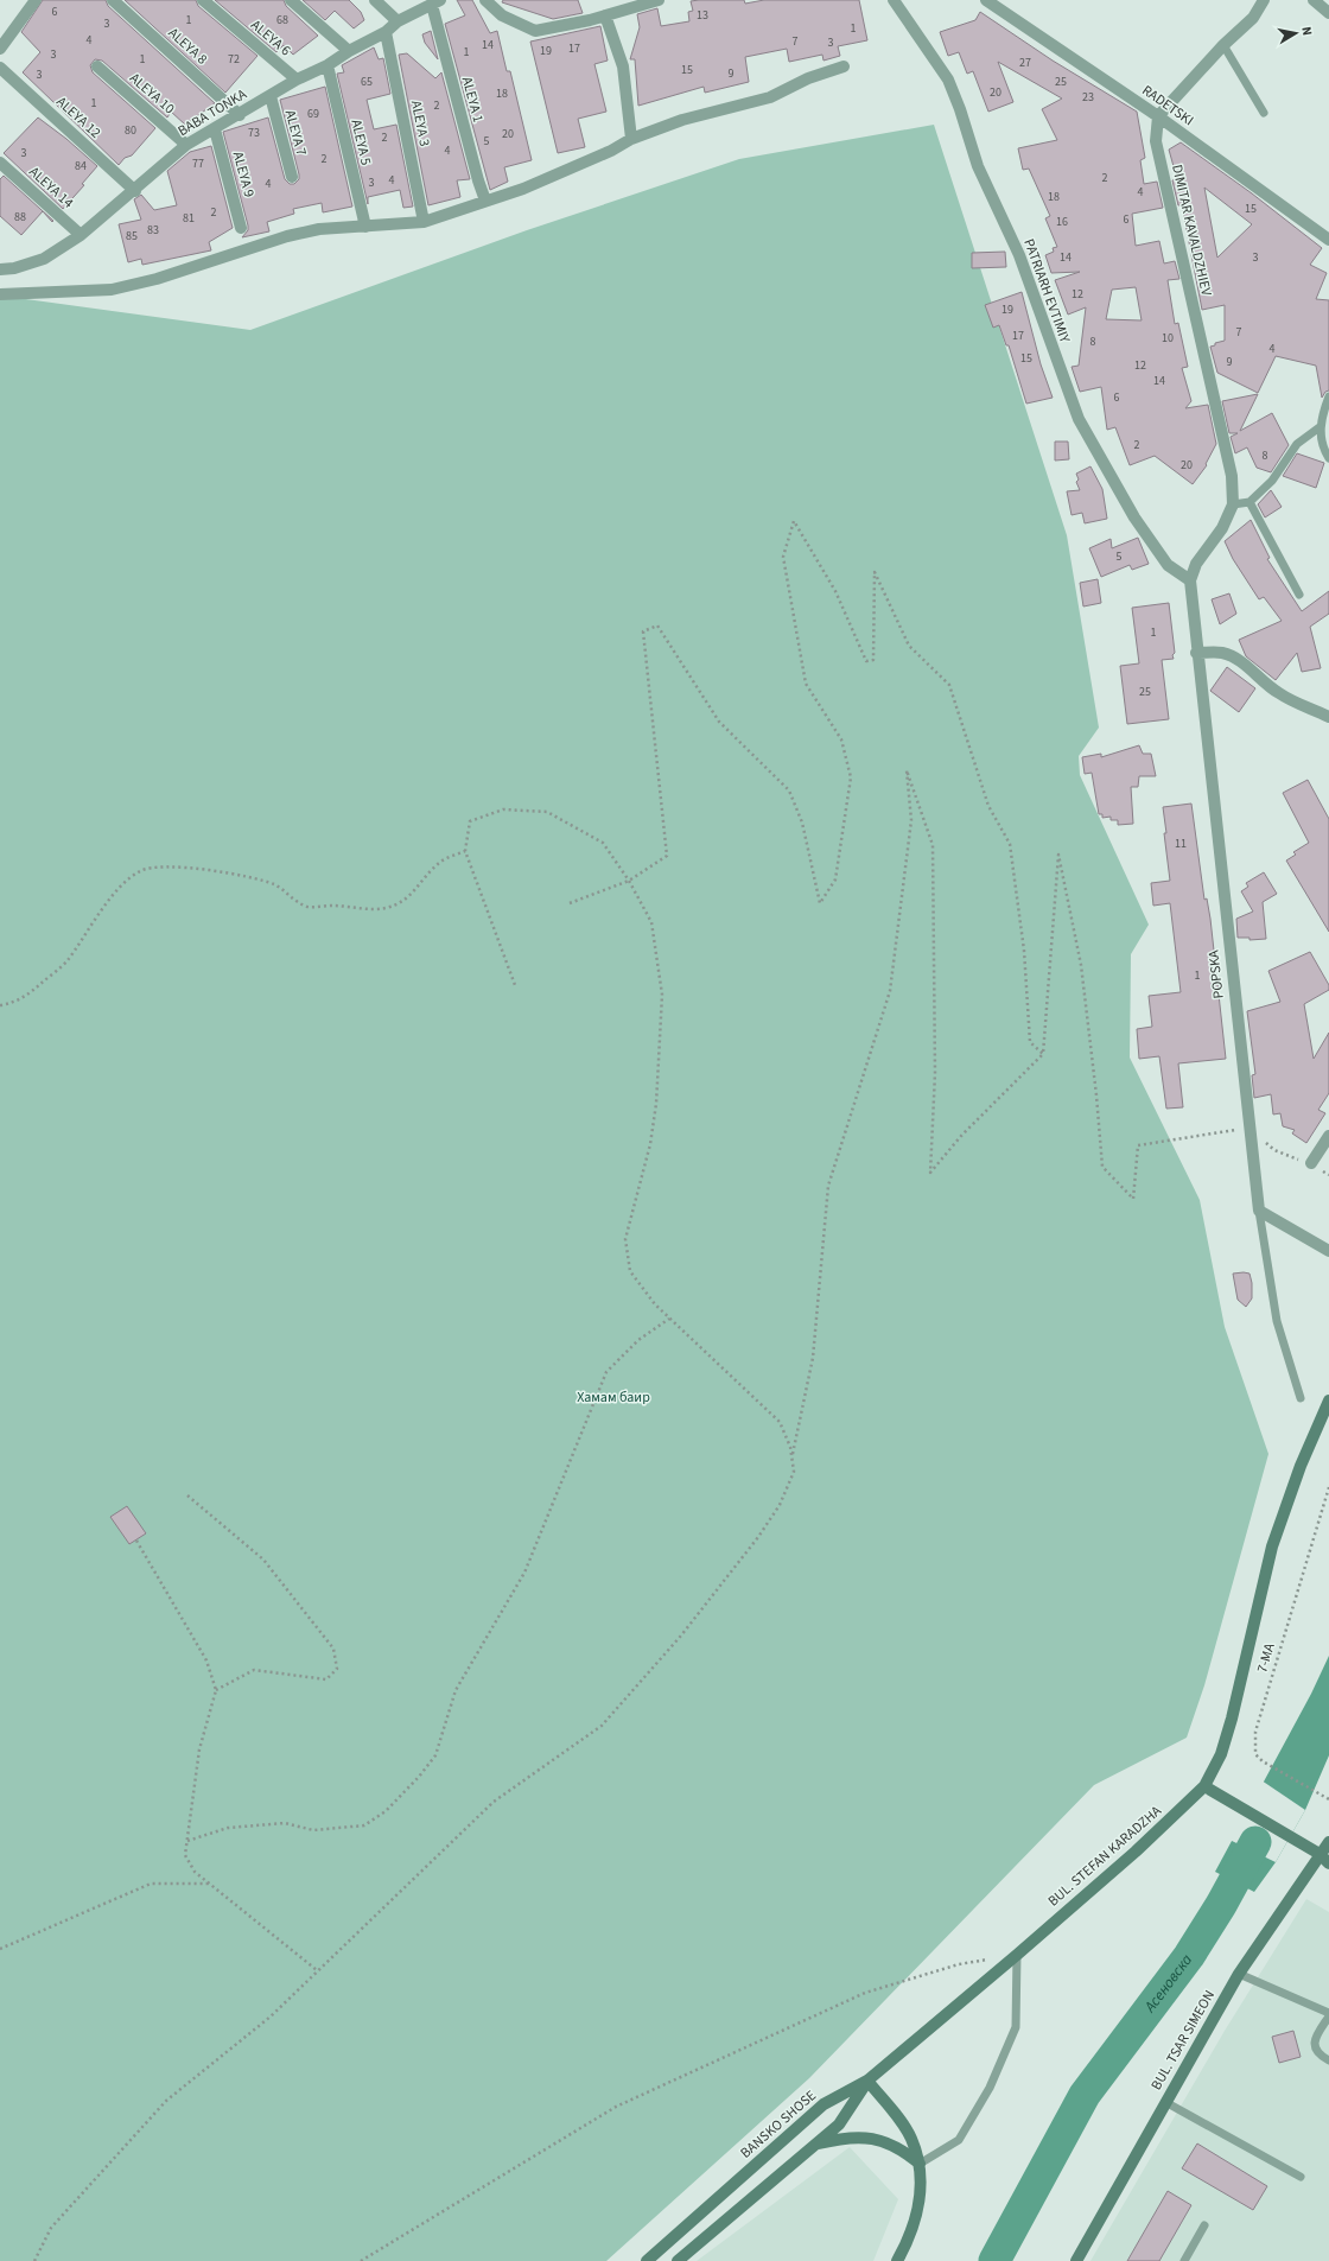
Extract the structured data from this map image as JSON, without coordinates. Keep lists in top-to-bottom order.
{
  "streets": {
    "main road": ["BUL. STEFAN KARADZHA", "BUL. TSAR SIMEON", "BANSKO SHOSE"],
    "street": [
      "ALEYA 6",
      "ALEYA 8",
      "ALEYA 10",
      "ALEYA 1",
      "RADETSKI",
      "BABA TONKA",
      "ALEYA 12",
      "ALEYA 3",
      "ALEYA 7",
      "ALEYA 5",
      "ALEYA 9",
      "ALEYA 14",
      "DIMITAR KAVALDZHIEV",
      "PATRIARH EVTIMIY",
      "POPSKA"
    ],
    "path": ["7-МА"]
  },
  "crossings": [
    ["ALEYA 6", "BABA TONKA"],
    ["ALEYA 8", "BABA TONKA"],
    ["ALEYA 10", "BABA TONKA"],
    ["ALEYA 1", "BABA TONKA"],
    ["RADETSKI", "DIMITAR KAVALDZHIEV"],
    ["BABA TONKA", "ALEYA 12"],
    ["BABA TONKA", "ALEYA 3"],
    ["BABA TONKA", "ALEYA 7"],
    ["BABA TONKA", "ALEYA 5"],
    ["BABA TONKA", "ALEYA 9"],
    ["BABA TONKA", "ALEYA 14"],
    ["PATRIARH EVTIMIY", "POPSKA"],
    ["BUL. STEFAN KARADZHA", "BANSKO SHOSE"]
  ],
  "water": ["Асеновска"],
  "parks": ["Хамам баир"],
  "house_numbers": [
    "6",
    "13",
    "1",
    "68",
    "3",
    "1",
    "4",
    "7",
    "3",
    "14",
    "17",
    "19",
    "1",
    "3",
    "1",
    "72",
    "27",
    "15",
    "9",
    "3",
    "65",
    "25",
    "20",
    "18",
    "23",
    "1",
    "2",
    "69",
    "80",
    "73",
    "20",
    "2",
    "5",
    "4",
    "3",
    "2",
    "77",
    "84",
    "2",
    "4",
    "3",
    "4",
    "4",
    "18",
    "15",
    "2",
    "88",
    "81",
    "6",
    "16",
    "83",
    "85",
    "14",
    "3",
    "12",
    "19",
    "7",
    "17",
    "10",
    "8",
    "4",
    "15",
    "9",
    "12",
    "14",
    "6",
    "2",
    "8",
    "20",
    "5",
    "1",
    "25",
    "11",
    "1"
  ],
  "north": "right"
}
